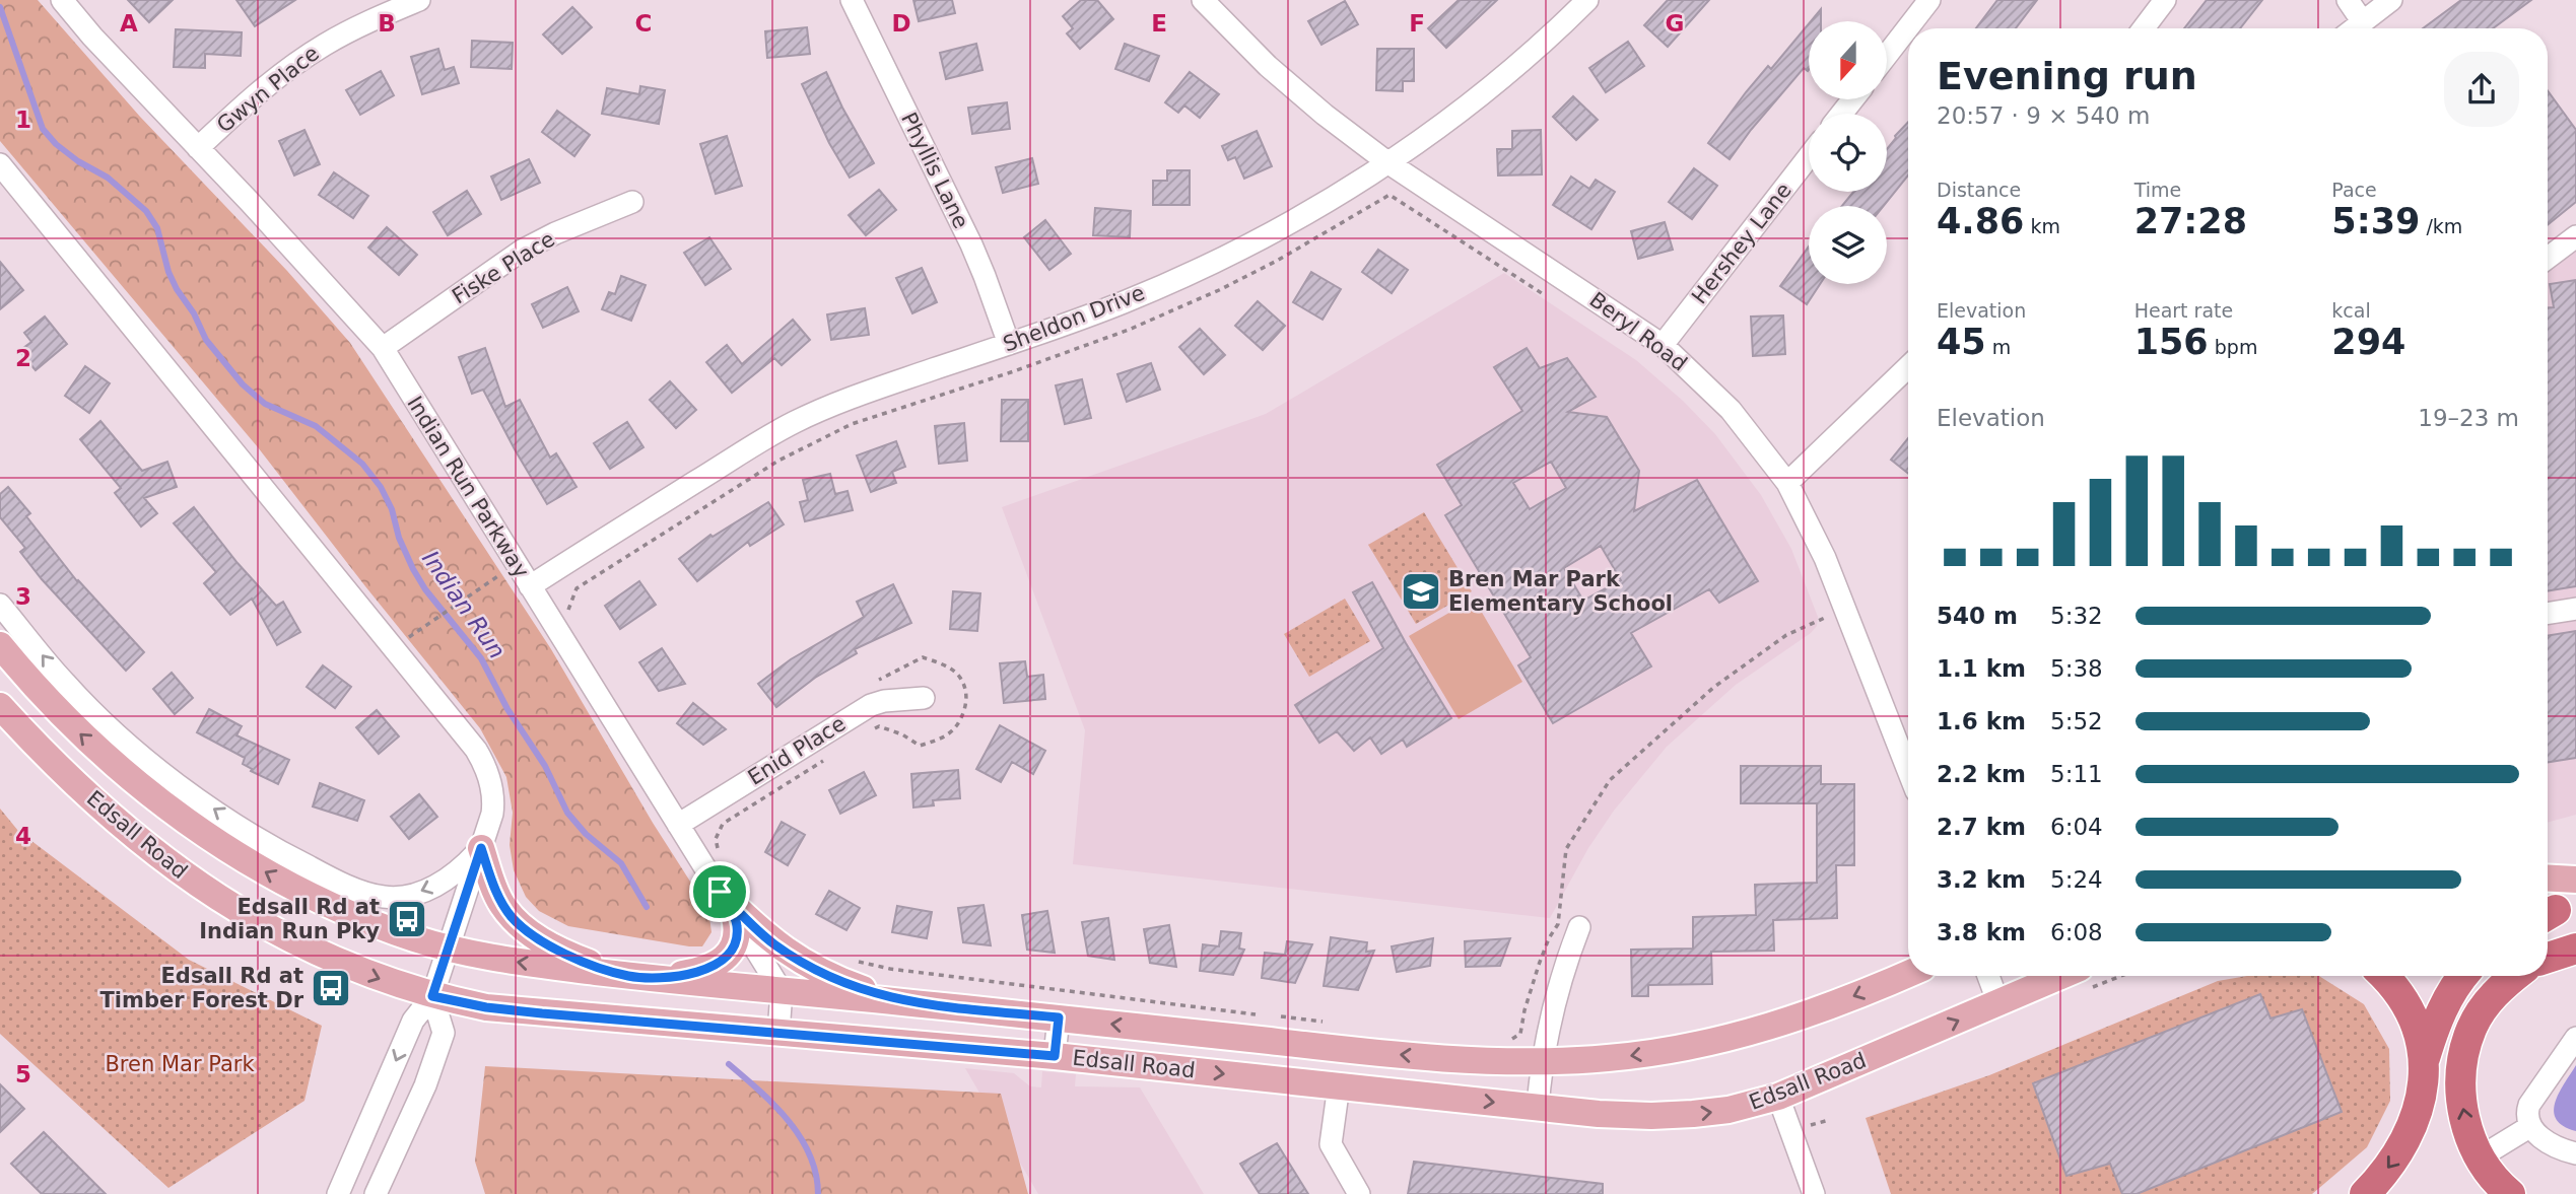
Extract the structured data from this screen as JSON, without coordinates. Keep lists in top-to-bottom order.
{
  "streets": {
    "main road": ["Edsall Road"],
    "street": [
      "Gwyn Place",
      "Phyllis Lane",
      "Hershey Lane",
      "Fiske Place",
      "Sheldon Drive",
      "Beryl Road",
      "Indian Run Parkway",
      "Enid Place"
    ]
  },
  "crossings": [
    ["Gwyn Place", "Indian Run Parkway"],
    ["Phyllis Lane", "Sheldon Drive"],
    ["Hershey Lane", "Beryl Road"],
    ["Fiske Place", "Indian Run Parkway"],
    ["Sheldon Drive", "Beryl Road"],
    ["Sheldon Drive", "Indian Run Parkway"],
    ["Indian Run Parkway", "Enid Place"],
    ["Indian Run Parkway", "Edsall Road"]
  ],
  "water": ["Indian Run"],
  "parks": ["Bren Mar Park"],
  "places": {
    "school or university": ["Bren Mar Park Elementary School"],
    "bus stop": ["Edsall Rd at Indian Run Pky", "Edsall Rd at Timber Forest Dr"]
  },
  "north": "bottom",
  "page": {
    "heading": ["Evening run", "20:57 · 9 × 540 m"],
    "stats": [
      ["Distance", "4.86 km"],
      ["Time", "27:28"],
      ["Pace", "5:39 /km"],
      ["Elevation", "45 m"],
      ["Heart rate", "156 bpm"],
      ["kcal", "294"]
    ],
    "chart": ["Elevation", "19–23 m"],
    "list": [
      {
        "name": "540 m",
        "note": "5:32"
      },
      {
        "name": "1.1 km",
        "note": "5:38"
      },
      {
        "name": "1.6 km",
        "note": "5:52"
      },
      {
        "name": "2.2 km",
        "note": "5:11"
      },
      {
        "name": "2.7 km",
        "note": "6:04"
      },
      {
        "name": "3.2 km",
        "note": "5:24"
      },
      {
        "name": "3.8 km",
        "note": "6:08"
      }
    ]
  },
  "grid": {
    "columns": [
      "A",
      "B",
      "C",
      "D",
      "E",
      "F",
      "G"
    ],
    "rows": [
      "1",
      "2",
      "3",
      "4",
      "5"
    ]
  }
}
